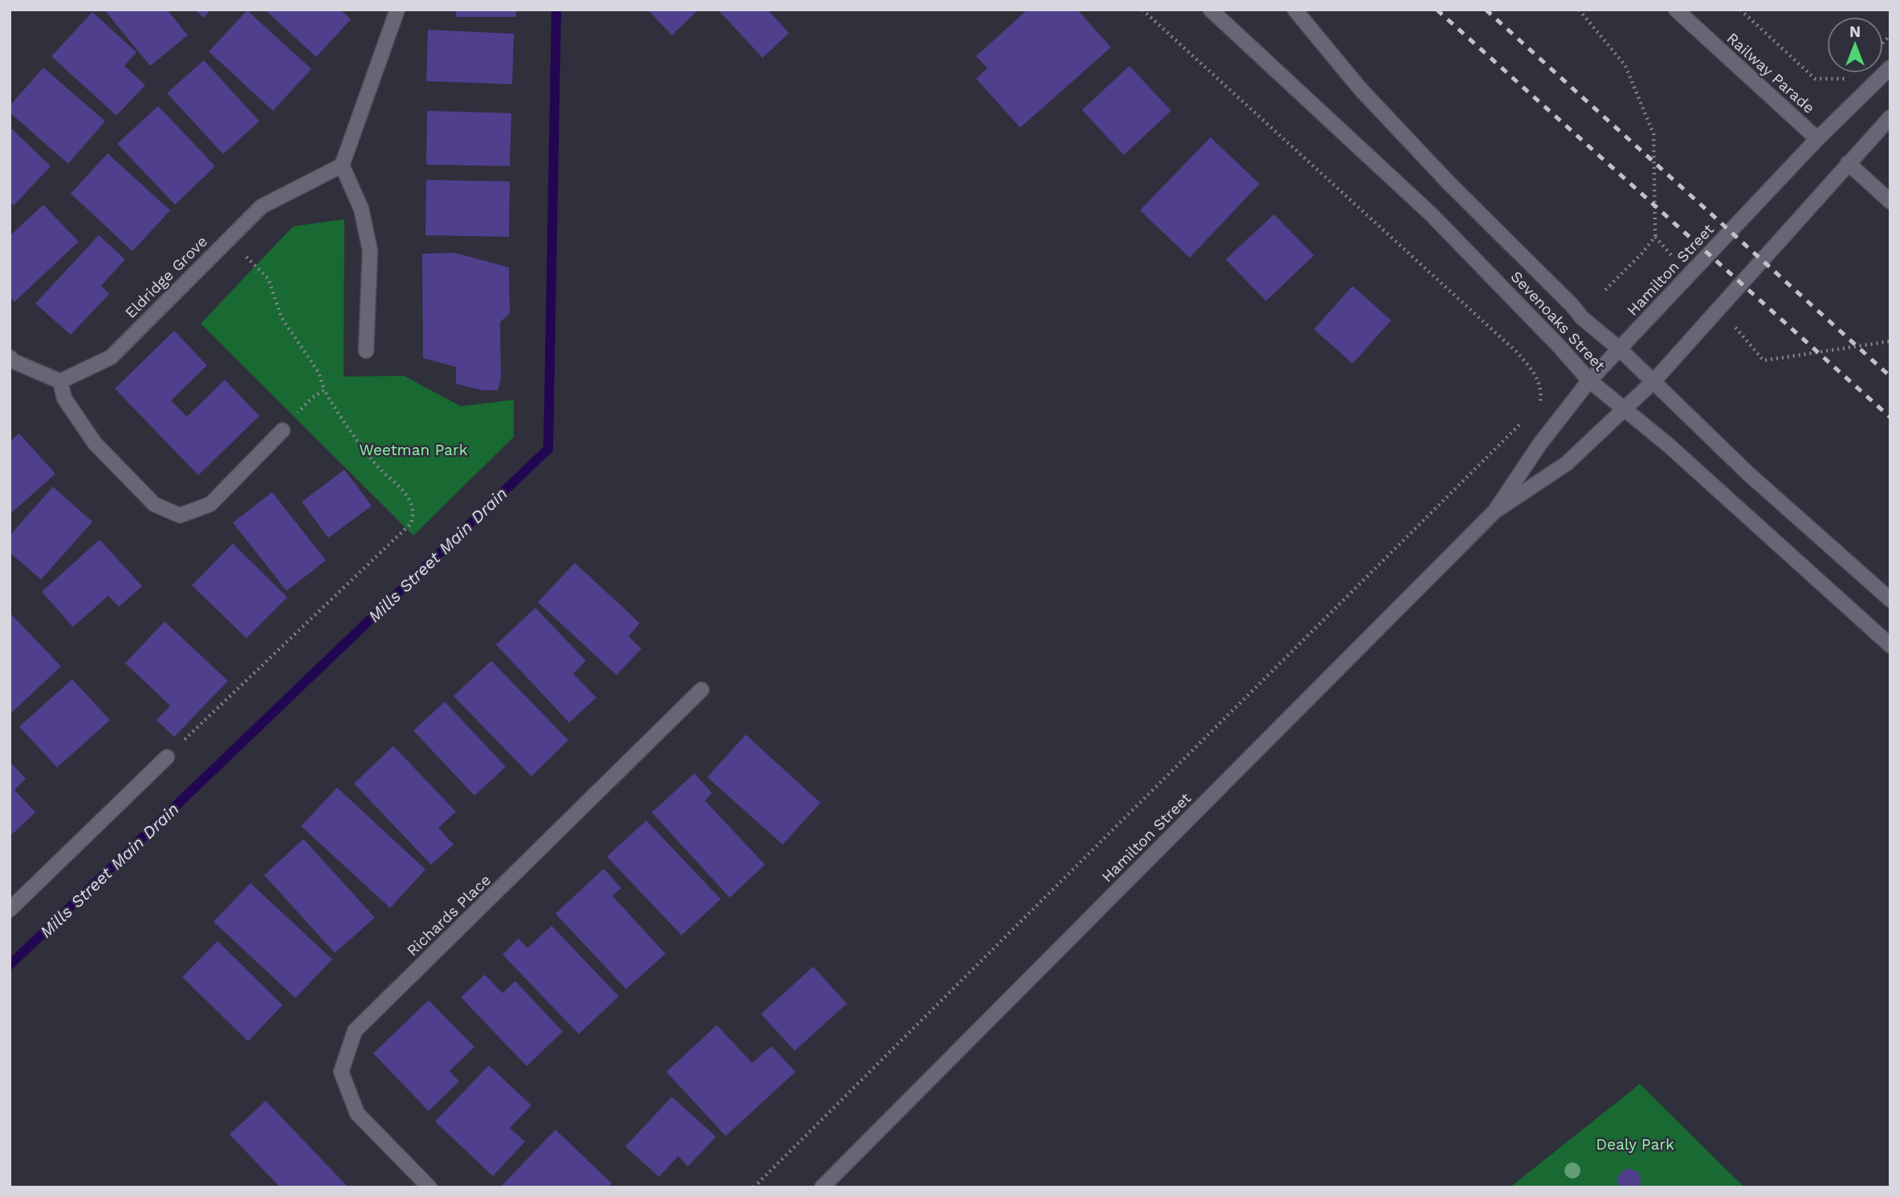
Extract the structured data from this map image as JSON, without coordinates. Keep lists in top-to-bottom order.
{
  "streets": {
    "main road": [
      "Railway Parade",
      "Hamilton Street",
      "Eldridge Grove",
      "Sevenoaks Street",
      "Richards Place"
    ]
  },
  "crossings": [
    ["Railway Parade", "Hamilton Street"],
    ["Hamilton Street", "Sevenoaks Street"]
  ],
  "water": ["Mills Street Main Drain"],
  "parks": ["Weetman Park", "Dealy Park"],
  "north": "top"
}
